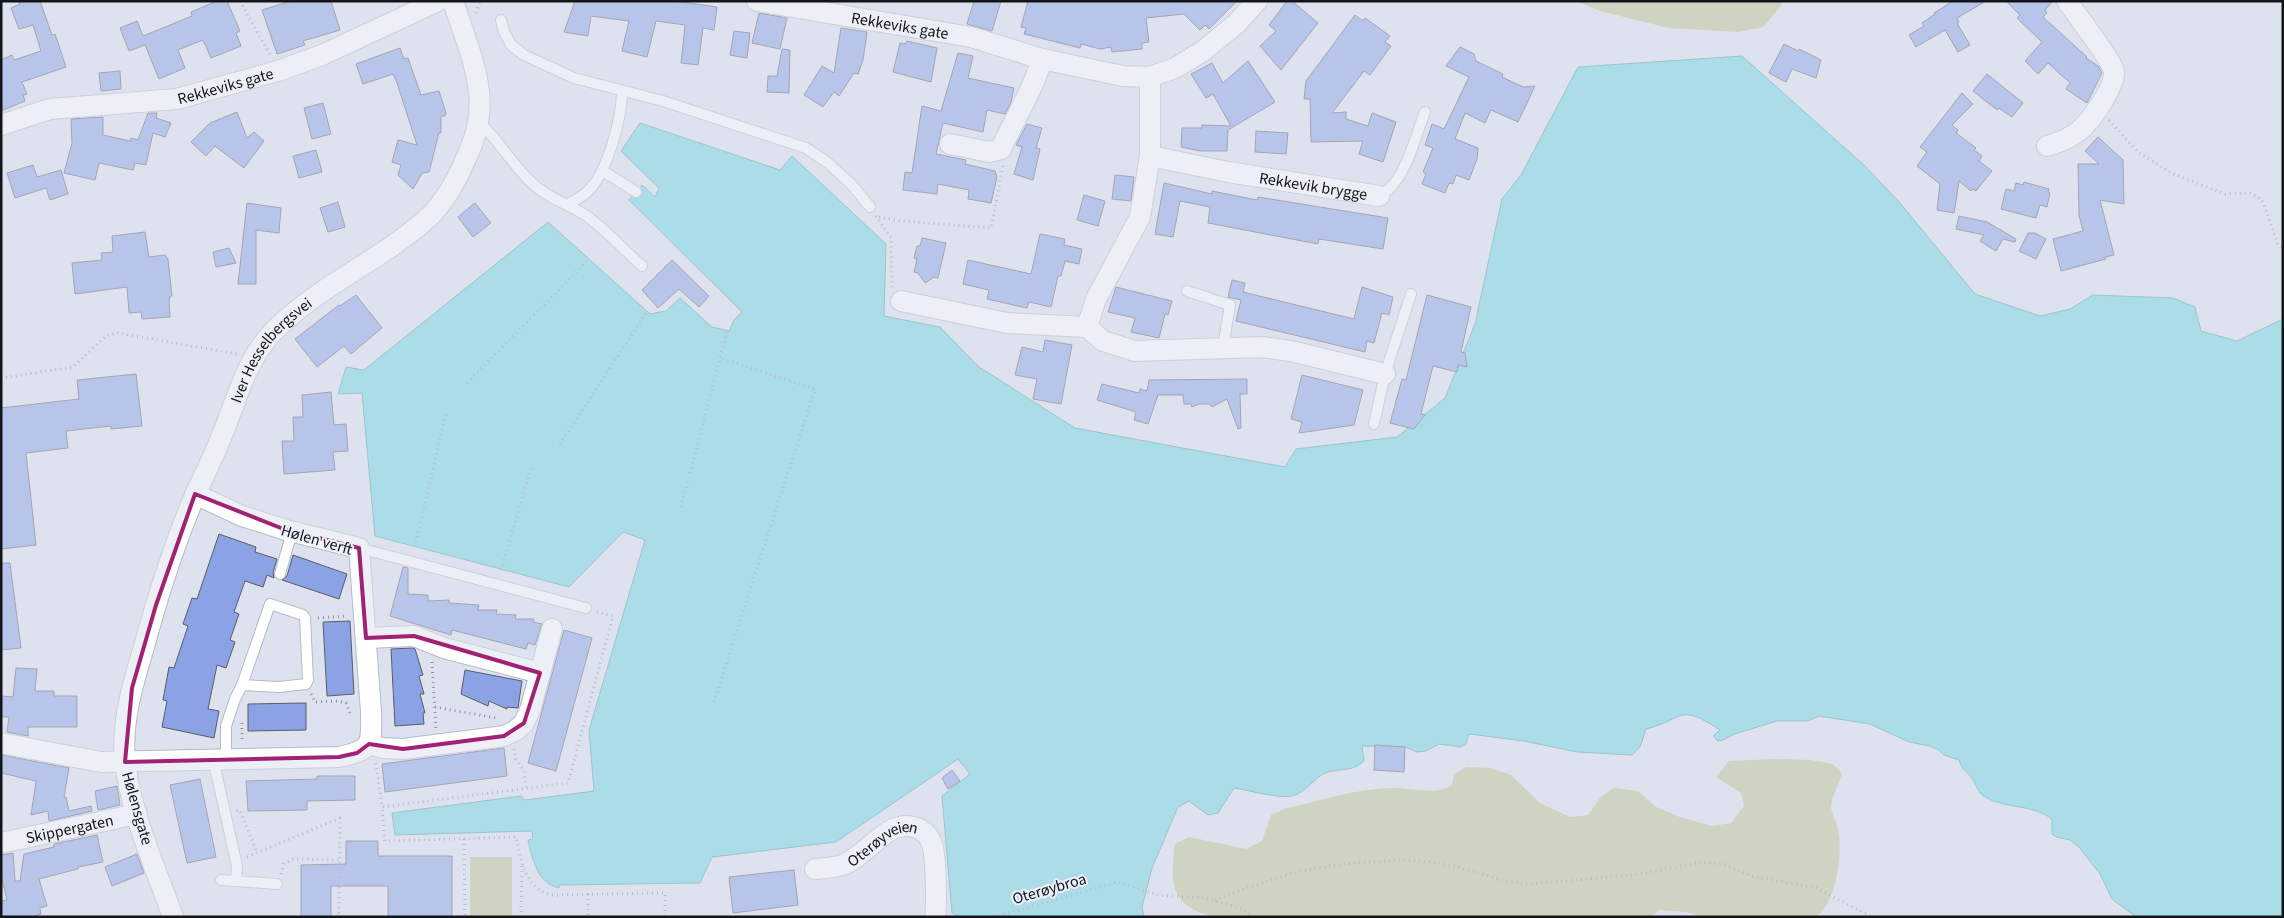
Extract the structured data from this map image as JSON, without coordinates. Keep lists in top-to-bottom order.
{
  "streets": {
    "street": [
      "Rekkeviks gate",
      "Rekkevik brygge",
      "Iver Hesselbergsvei",
      "Hølen verft",
      "Hølensgate",
      "Skippergaten",
      "Oterøyveien"
    ],
    "path": ["Oterøybroa"]
  },
  "crossings": [
    ["Iver Hesselbergsvei", "Hølen verft"],
    ["Iver Hesselbergsvei", "Hølensgate"],
    ["Hølensgate", "Skippergaten"]
  ]
}
